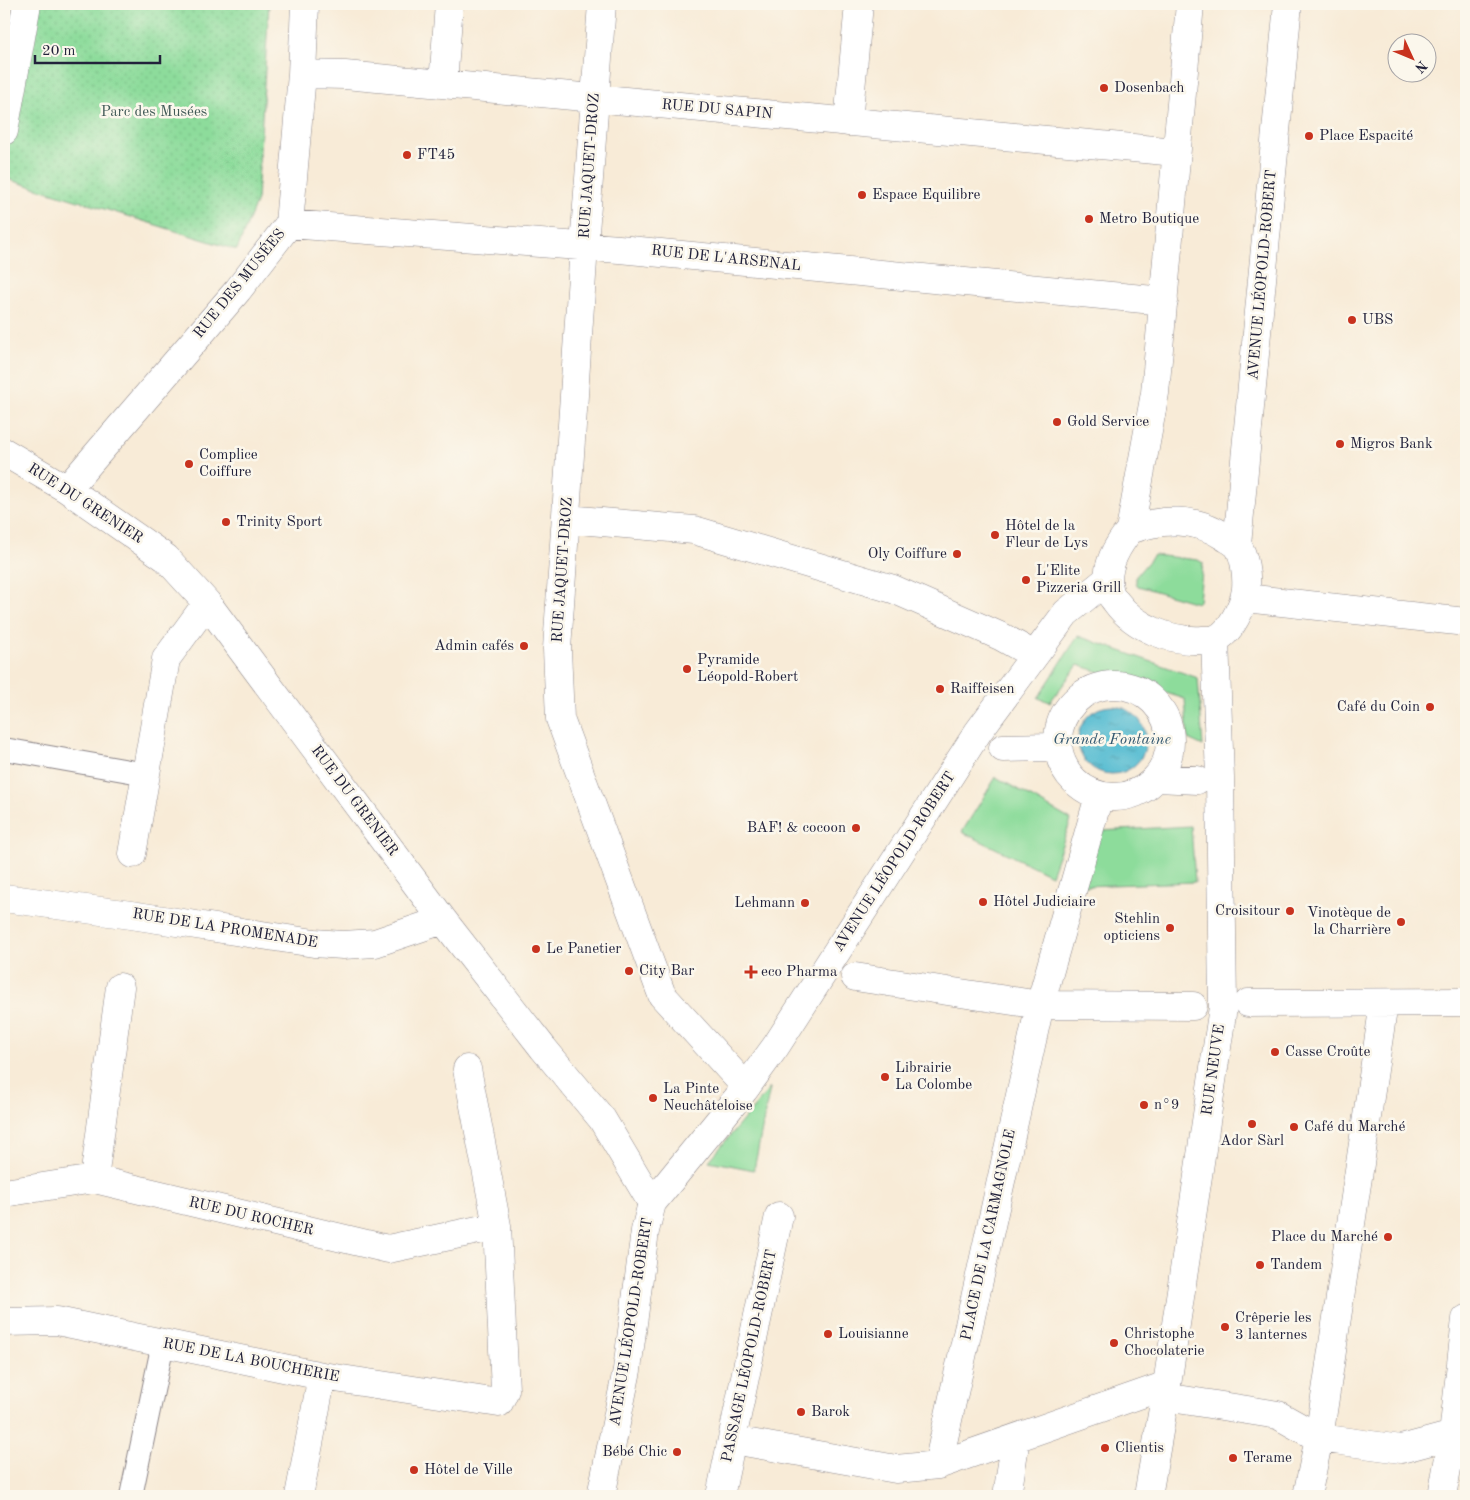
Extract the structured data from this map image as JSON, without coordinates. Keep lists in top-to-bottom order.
{
  "streets": {
    "street": [
      "RUE DU SAPIN",
      "RUE JAQUET-DROZ",
      "RUE DE L'ARSENAL",
      "AVENUE LÉOPOLD-ROBERT",
      "RUE DES MUSÉES",
      "RUE DU GRENIER",
      "RUE DE LA PROMENADE",
      "RUE NEUVE",
      "RUE DU ROCHER",
      "PLACE DE LA CARMAGNOLE",
      "PASSAGE LÉOPOLD-ROBERT",
      "RUE DE LA BOUCHERIE"
    ]
  },
  "crossings": [
    ["RUE DU SAPIN", "RUE JAQUET-DROZ"],
    ["RUE DU SAPIN", "RUE DES MUSÉES"],
    ["RUE JAQUET-DROZ", "RUE DE L'ARSENAL"],
    ["RUE JAQUET-DROZ", "AVENUE LÉOPOLD-ROBERT"],
    ["RUE DE L'ARSENAL", "RUE DES MUSÉES"],
    ["AVENUE LÉOPOLD-ROBERT", "RUE DU GRENIER"],
    ["AVENUE LÉOPOLD-ROBERT", "RUE NEUVE"],
    ["RUE DES MUSÉES", "RUE DU GRENIER"],
    ["RUE DU GRENIER", "RUE DE LA PROMENADE"],
    ["RUE DU ROCHER", "RUE DE LA BOUCHERIE"]
  ],
  "water": ["Grande Fontaine"],
  "parks": ["Parc des Musées"],
  "places": {
    "other": [
      "Dosenbach",
      "Place Espacité",
      "FT45",
      "Espace Equilibre",
      "Metro Boutique",
      "UBS",
      "Gold Service",
      "Migros Bank",
      "Complice Coiffure",
      "Trinity Sport",
      "Hôtel de la Fleur de Lys",
      "Oly Coiffure",
      "L'Elite Pizzeria Grill",
      "Admin cafés",
      "Pyramide Léopold-Robert",
      "Raiffeisen",
      "Café du Coin",
      "BAF! & cocoon",
      "Hôtel Judiciaire",
      "Lehmann",
      "Croisitour",
      "Vinotèque de la Charrière",
      "Stehlin opticiens",
      "Le Panetier",
      "City Bar",
      "Casse Croûte",
      "Librairie La Colombe",
      "La Pinte Neuchâteloise",
      "n°9",
      "Ador Sàrl",
      "Café du Marché",
      "Place du Marché",
      "Tandem",
      "Crêperie les 3 lanternes",
      "Louisianne",
      "Christophe Chocolaterie",
      "Barok",
      "Clientis",
      "Bébé Chic",
      "Terame",
      "Hôtel de Ville"
    ],
    "health": ["eco Pharma"]
  },
  "scale_bar": "20 m",
  "north": "bottom right"
}
